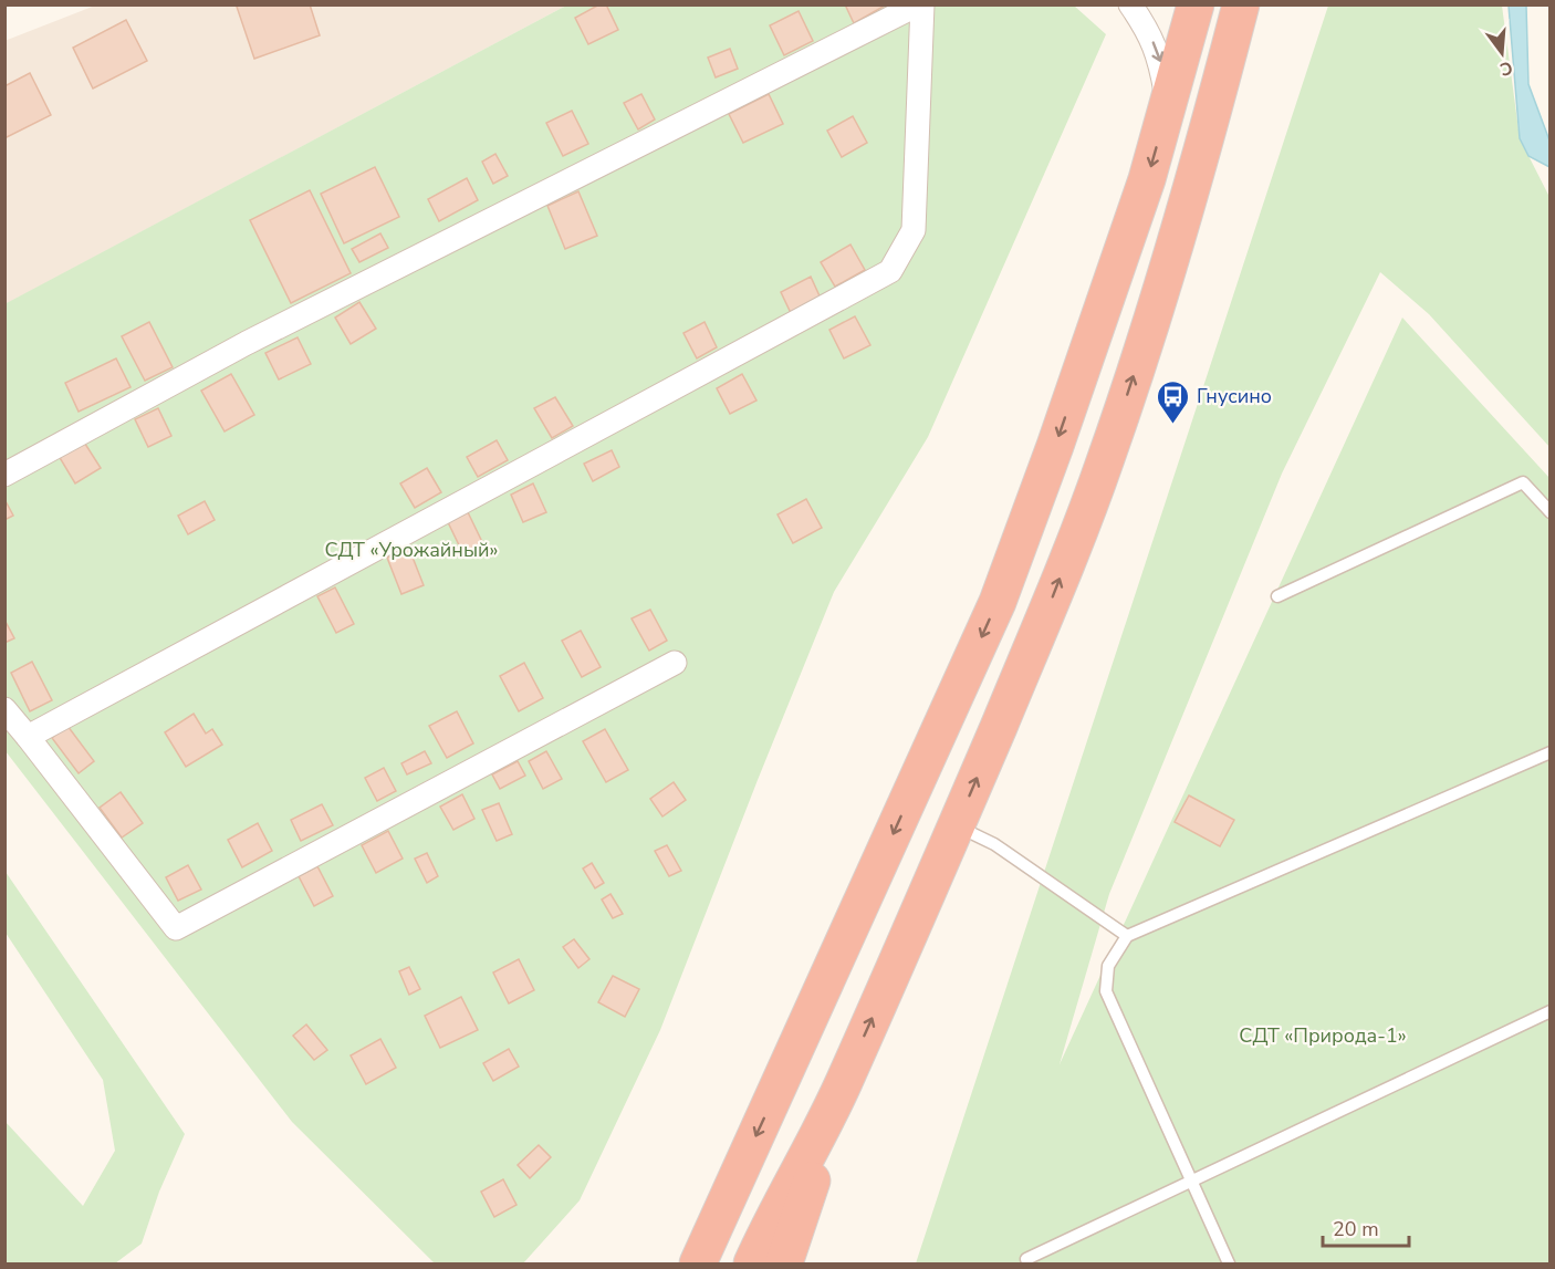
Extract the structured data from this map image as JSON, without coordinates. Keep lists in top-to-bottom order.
{
  "parks": ["СДТ «Урожайный»", "СДТ «Природа-1»"],
  "places": {
    "bus stop": ["Гнусино"]
  },
  "scale_bar": "20 m",
  "north": "bottom"
}
